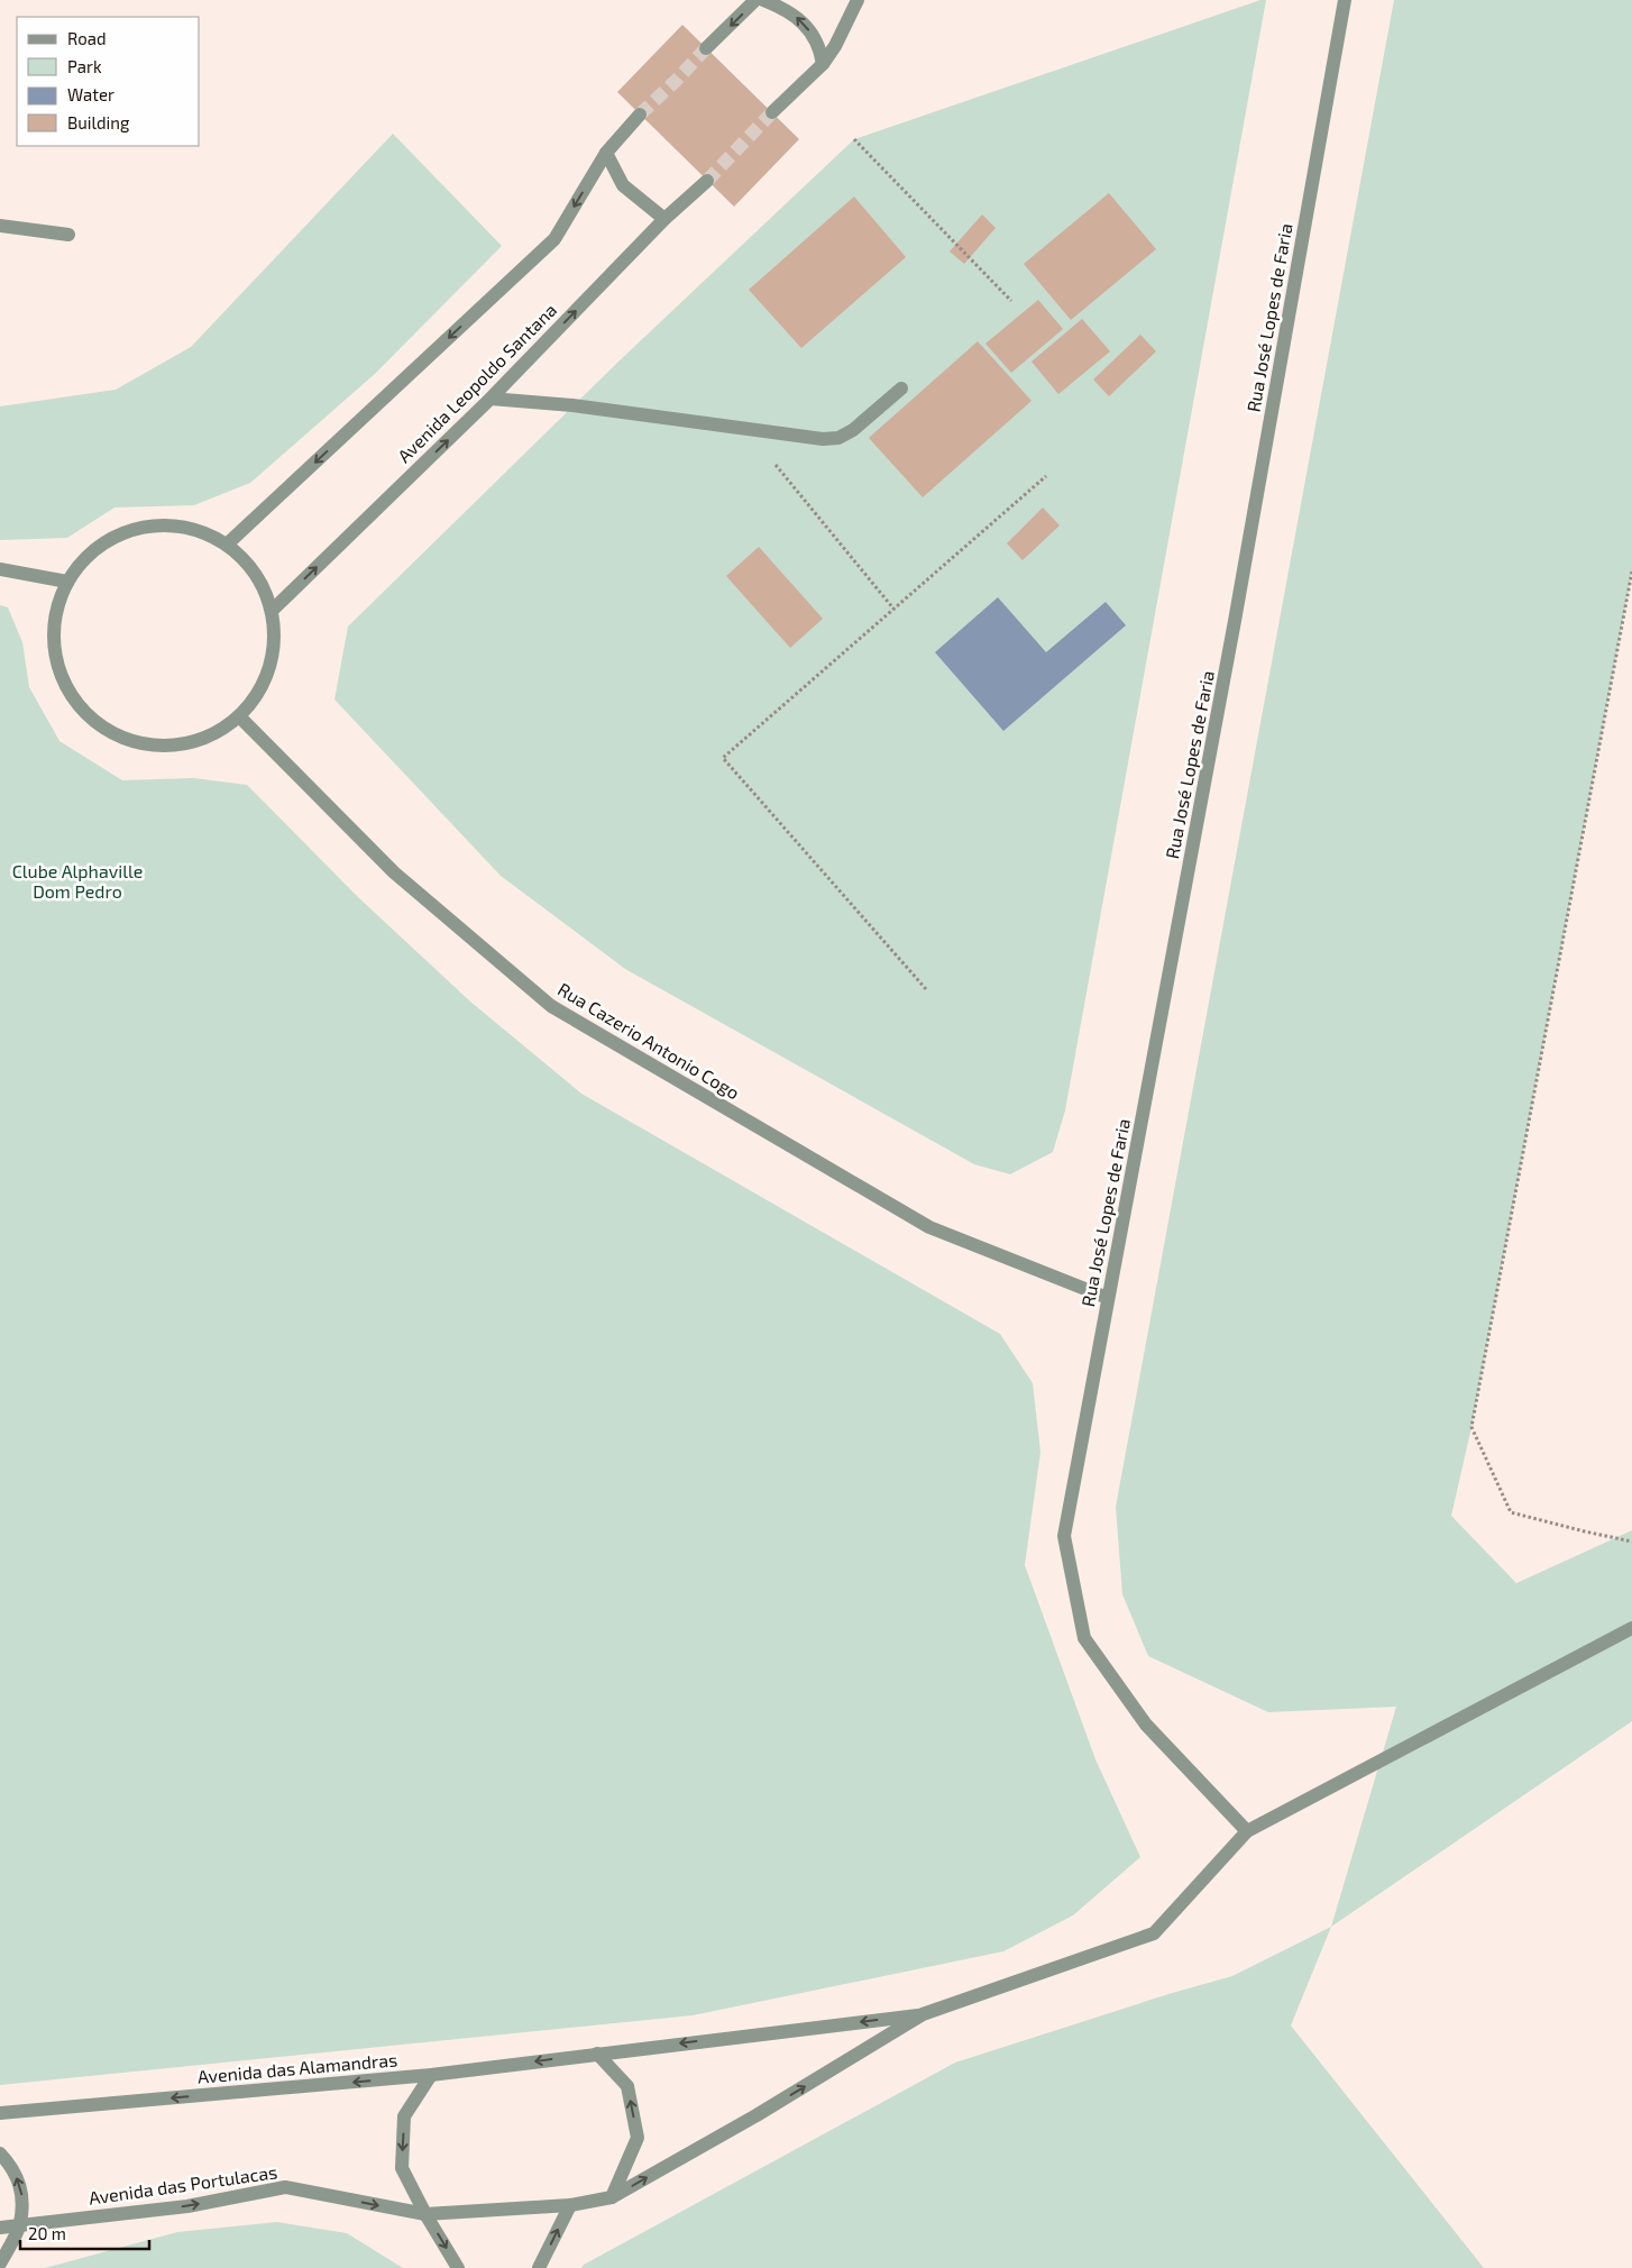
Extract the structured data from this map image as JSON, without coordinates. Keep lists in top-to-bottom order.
{
  "streets": {
    "street": [
      "Rua José Lopes de Faria",
      "Avenida Leopoldo Santana",
      "Rua Cazerio Antonio Cogo",
      "Avenida das Alamandras",
      "Avenida das Portulacas"
    ]
  },
  "crossings": [
    ["Rua José Lopes de Faria", "Rua Cazerio Antonio Cogo"],
    ["Avenida das Alamandras", "Avenida das Portulacas"]
  ],
  "one_way": ["Avenida das Alamandras", "Avenida das Portulacas"],
  "parks": ["Clube Alphaville Dom Pedro"],
  "legend": [
    "Road",
    "Park",
    "Water",
    "Building"
  ],
  "scale_bar": "20 m"
}
